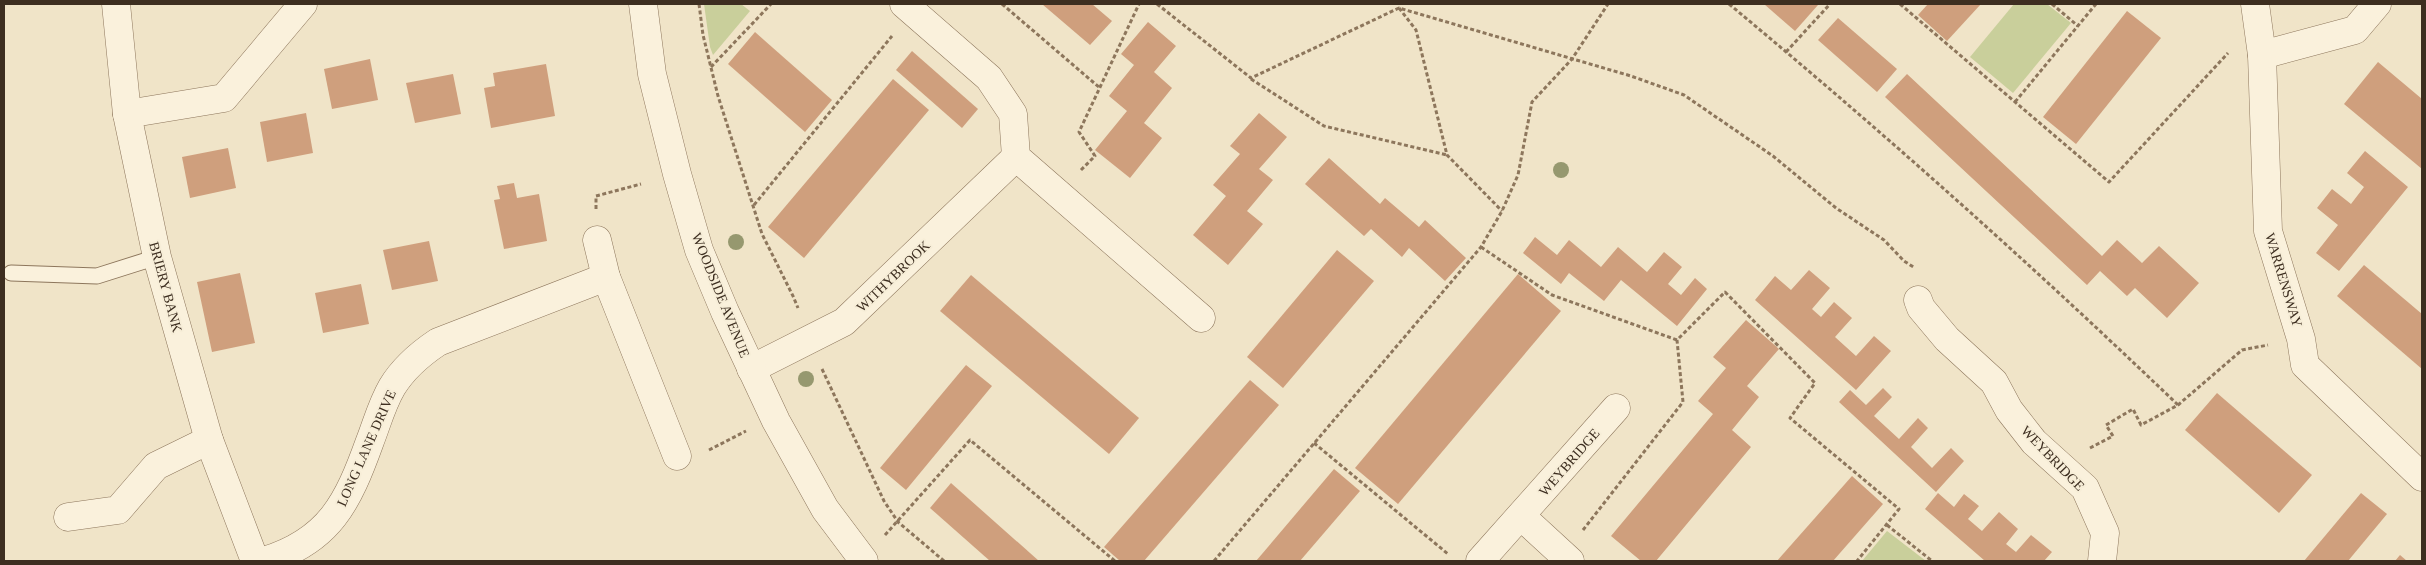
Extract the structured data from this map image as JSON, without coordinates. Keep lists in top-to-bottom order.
{
  "streets": {
    "street": [
      "WITHYBROOK",
      "WARRENSWAY",
      "BRIERY BANK",
      "WOODSIDE AVENUE",
      "LONG LANE DRIVE",
      "WEYBRIDGE"
    ]
  },
  "crossings": [
    ["WITHYBROOK", "WOODSIDE AVENUE"]
  ]
}
